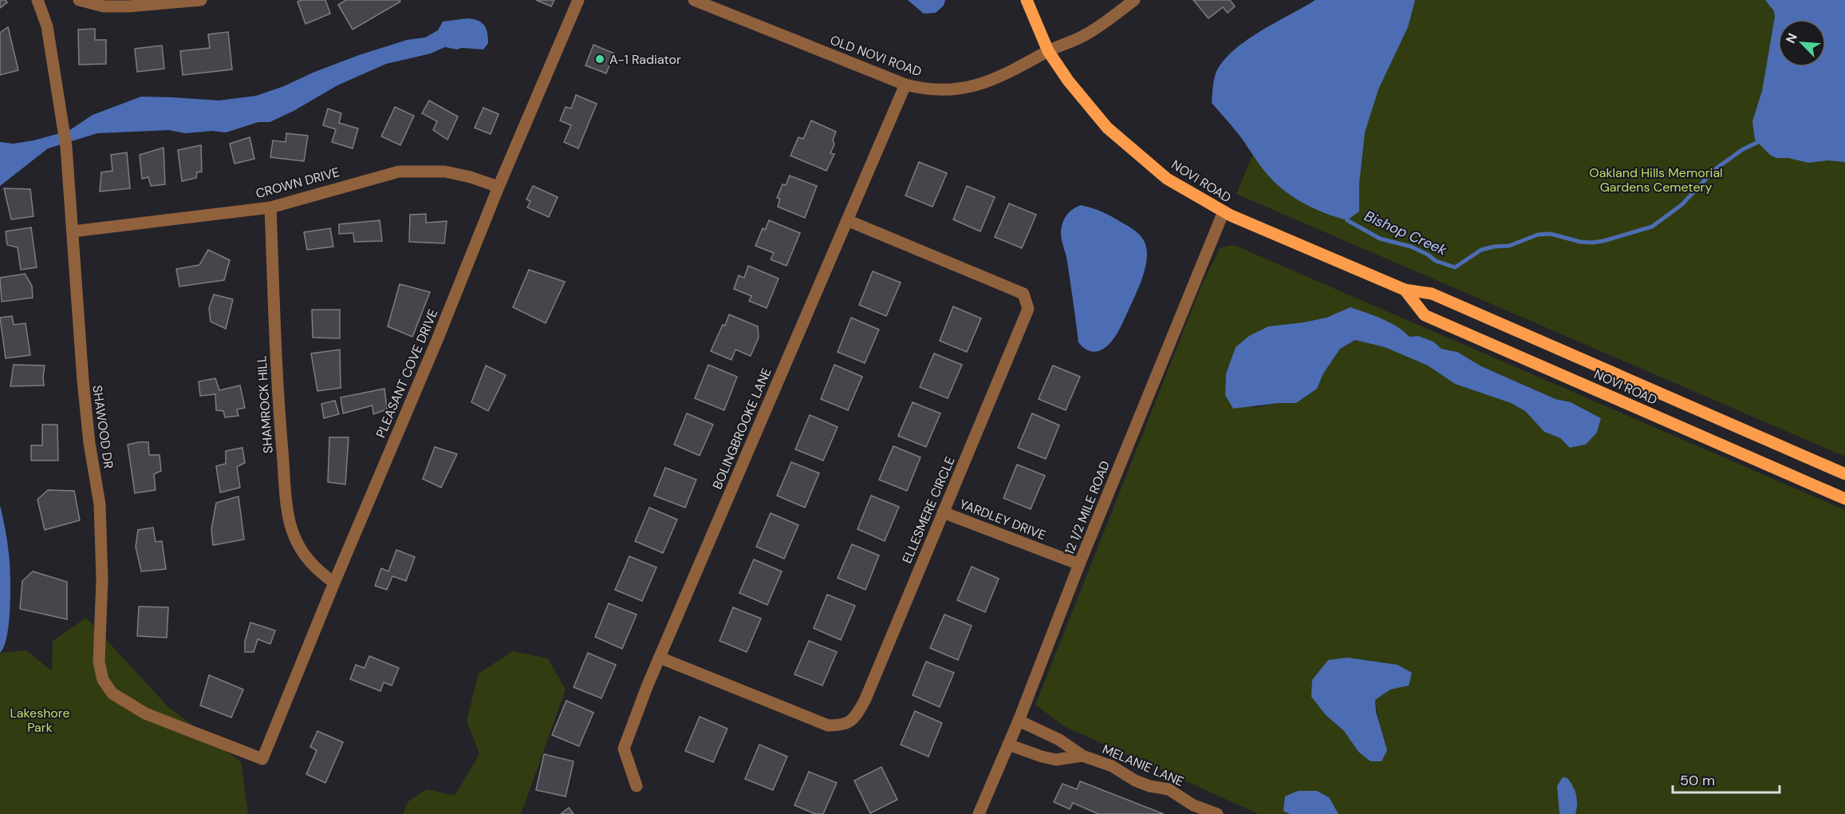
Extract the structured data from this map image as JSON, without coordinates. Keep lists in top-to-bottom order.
{
  "streets": {
    "main road": ["NOVI ROAD"],
    "street": [
      "OLD NOVI ROAD",
      "CROWN DRIVE",
      "PLEASANT COVE DRIVE",
      "SHAMROCK HILL",
      "SHAWOOD DR",
      "BOLINGBROOKE LANE",
      "12 1/2 MILE ROAD",
      "ELLESMERE CIRCLE",
      "YARDLEY DRIVE",
      "MELANIE LANE"
    ]
  },
  "crossings": [
    ["OLD NOVI ROAD", "NOVI ROAD"],
    ["OLD NOVI ROAD", "BOLINGBROOKE LANE"],
    ["NOVI ROAD", "12 1/2 MILE ROAD"],
    ["CROWN DRIVE", "PLEASANT COVE DRIVE"],
    ["CROWN DRIVE", "SHAMROCK HILL"],
    ["CROWN DRIVE", "SHAWOOD DR"],
    ["PLEASANT COVE DRIVE", "SHAMROCK HILL"],
    ["PLEASANT COVE DRIVE", "SHAWOOD DR"],
    ["BOLINGBROOKE LANE", "ELLESMERE CIRCLE"],
    ["12 1/2 MILE ROAD", "YARDLEY DRIVE"],
    ["12 1/2 MILE ROAD", "MELANIE LANE"],
    ["ELLESMERE CIRCLE", "YARDLEY DRIVE"]
  ],
  "water": ["Bishop Creek"],
  "parks": ["Oakland Hills Memorial Gardens Cemetery", "Lakeshore Park"],
  "places": ["A-1 Radiator"],
  "scale_bar": "50 m",
  "north": "top left"
}
